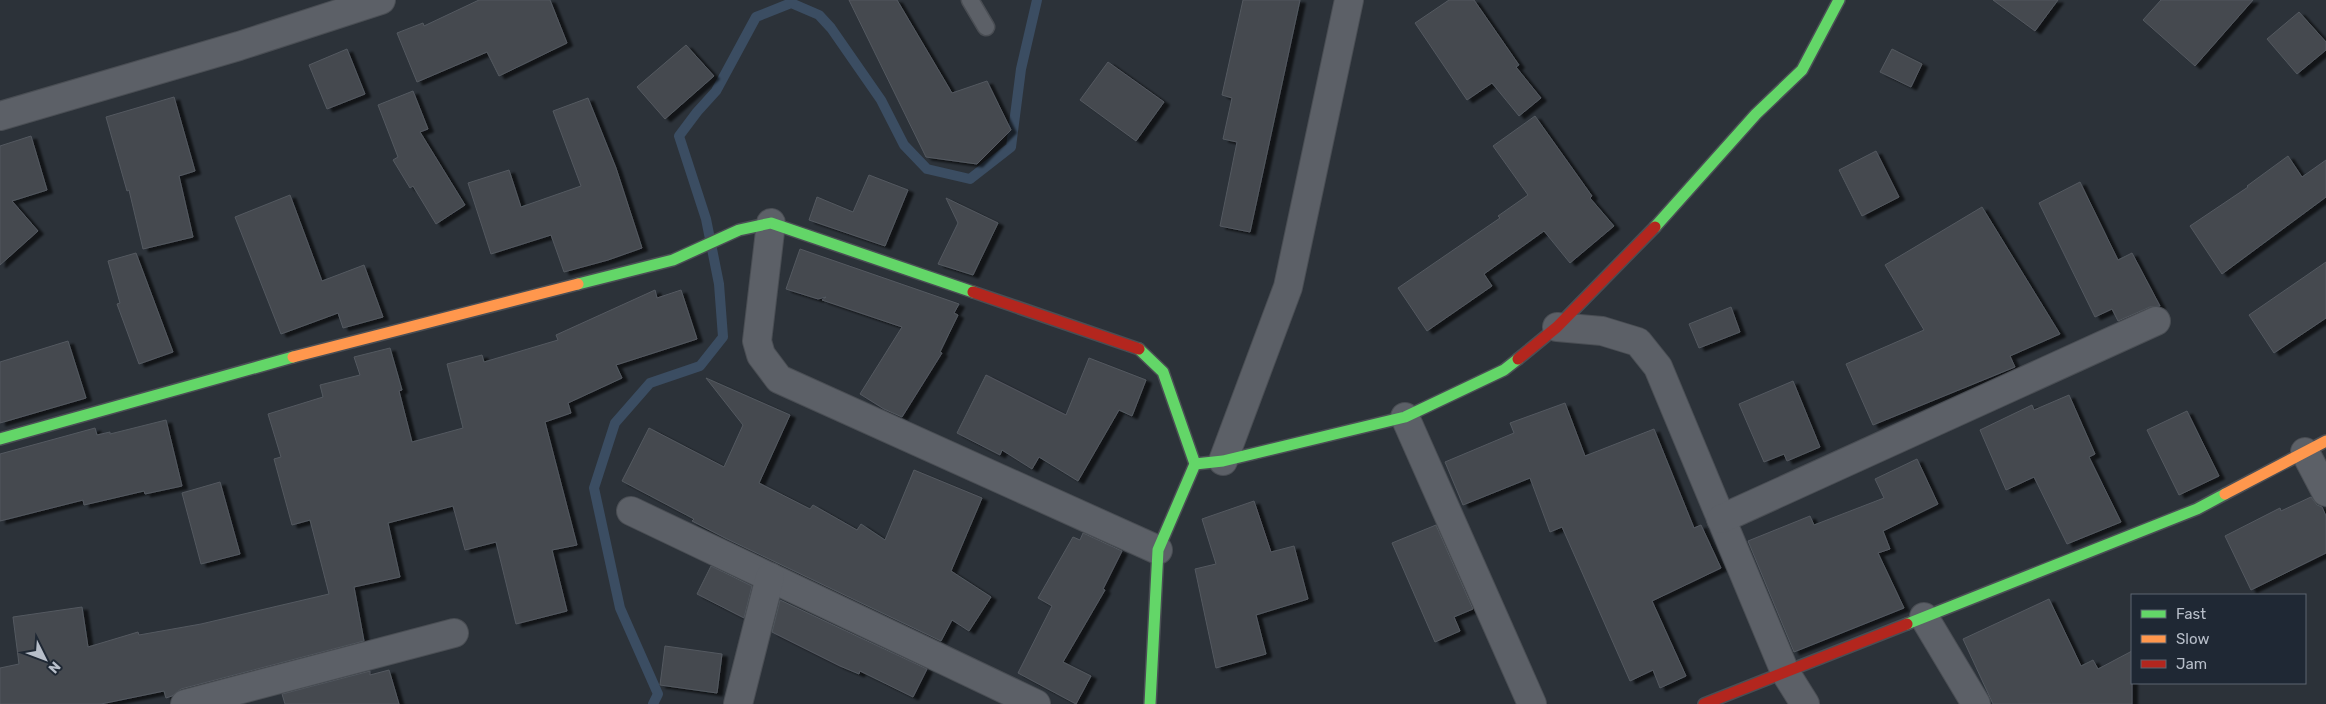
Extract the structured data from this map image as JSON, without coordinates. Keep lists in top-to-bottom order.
{
  "legend": ["Fast", "Slow", "Jam"],
  "north": "bottom right"
}
